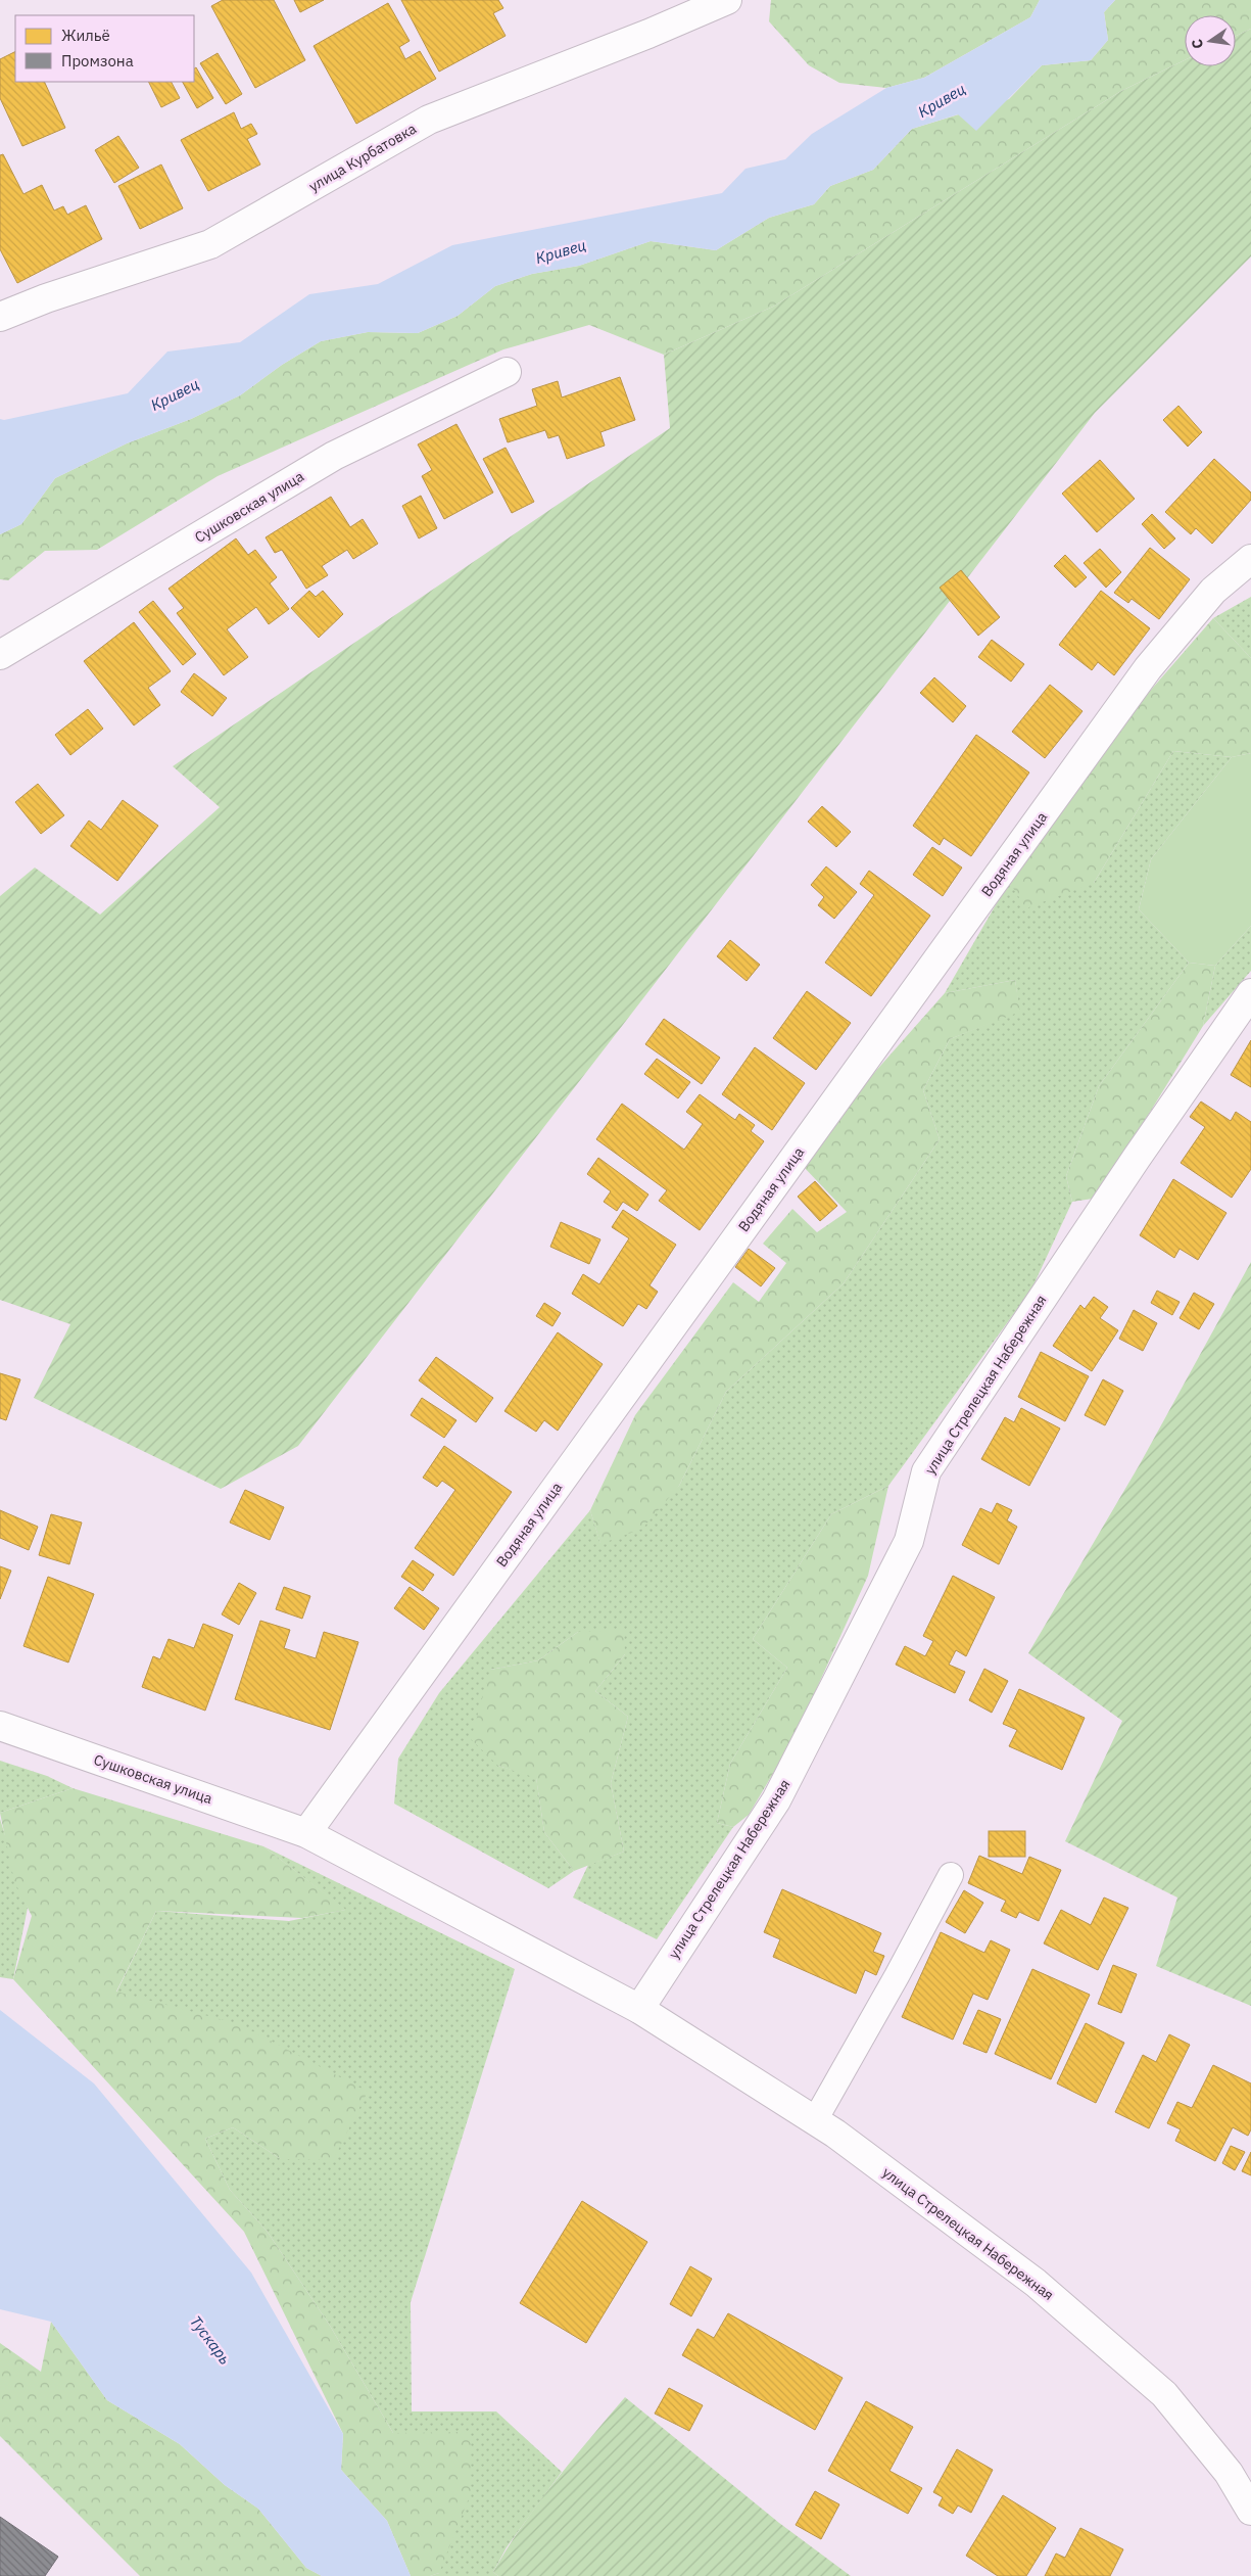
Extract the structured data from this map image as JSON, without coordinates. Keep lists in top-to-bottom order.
{
  "streets": {
    "street": [
      "улица Курбатовка",
      "Сушковская улица",
      "Водяная улица",
      "улица Стрелецкая Набережная"
    ]
  },
  "crossings": [
    ["Сушковская улица", "Водяная улица"],
    ["Сушковская улица", "улица Стрелецкая Набережная"],
    ["Водяная улица", "улица Стрелецкая Набережная"]
  ],
  "water": ["Кривец", "Тускарь"],
  "legend": ["Жильё", "Промзона"],
  "north": "left"
}
